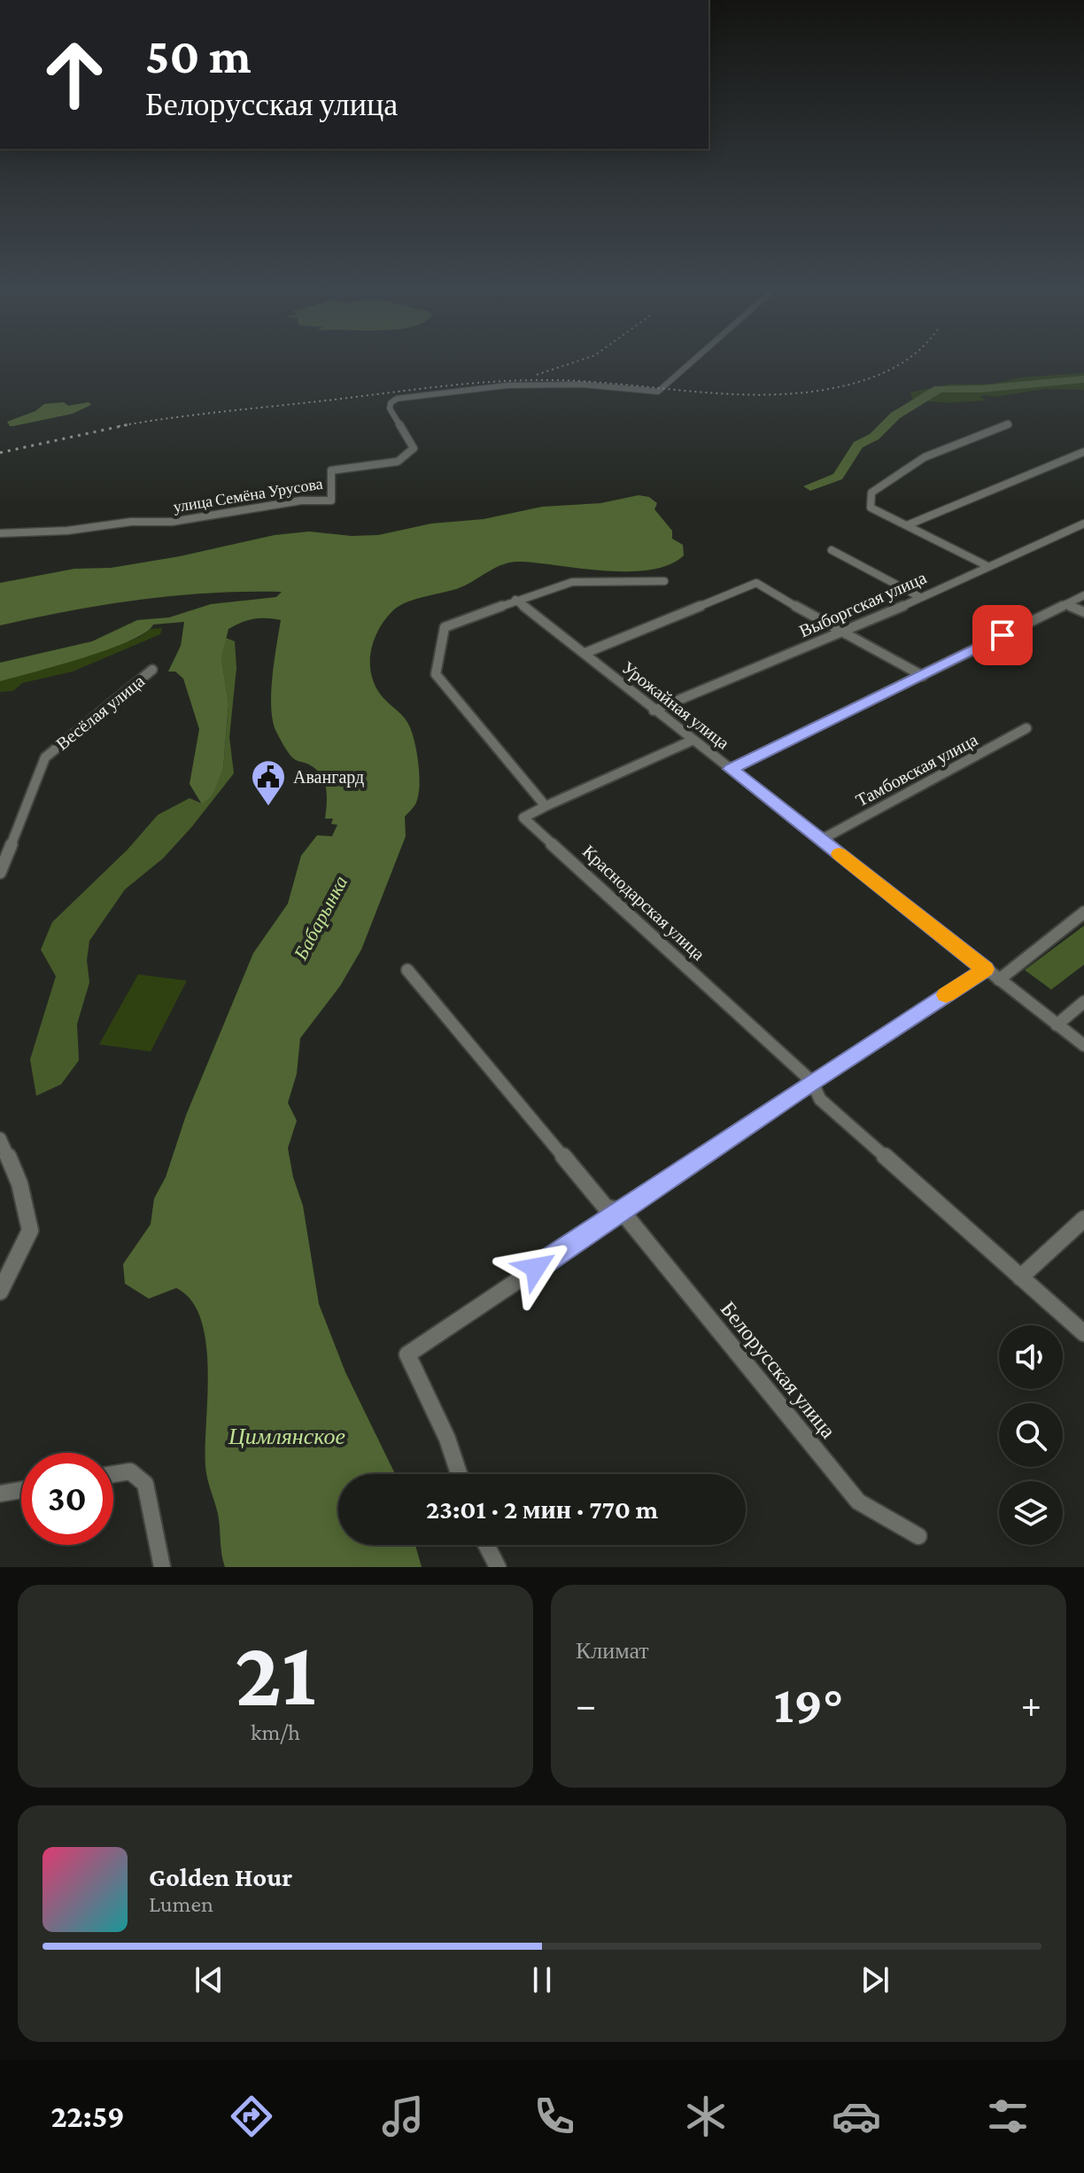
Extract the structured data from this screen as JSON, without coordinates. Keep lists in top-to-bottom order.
{
  "streets": {
    "street": [
      "улица Семёна Урусова",
      "Выборгская улица",
      "Урожайная улица",
      "Весёлая улица",
      "Тамбовская улица",
      "Краснодарская улица",
      "Белорусская улица"
    ]
  },
  "crossings": [
    ["Выборгская улица", "Урожайная улица"],
    ["Урожайная улица", "Тамбовская улица"]
  ],
  "water": ["Бабарынка", "Цимлянское"],
  "places": {
    "public building": ["Авангард"]
  },
  "page": {
    "turn": ["50 m", "Белорусская улица"],
    "limit": "30",
    "trip": "23:01 · 2 мин · 770 m",
    "tile": [
      ["21", "km/h"],
      "Климат"
    ],
    "heat": ["−", "19°", "+"],
    "song": ["Golden Hour", "Lumen"],
    "tabs": "22:59"
  }
}
